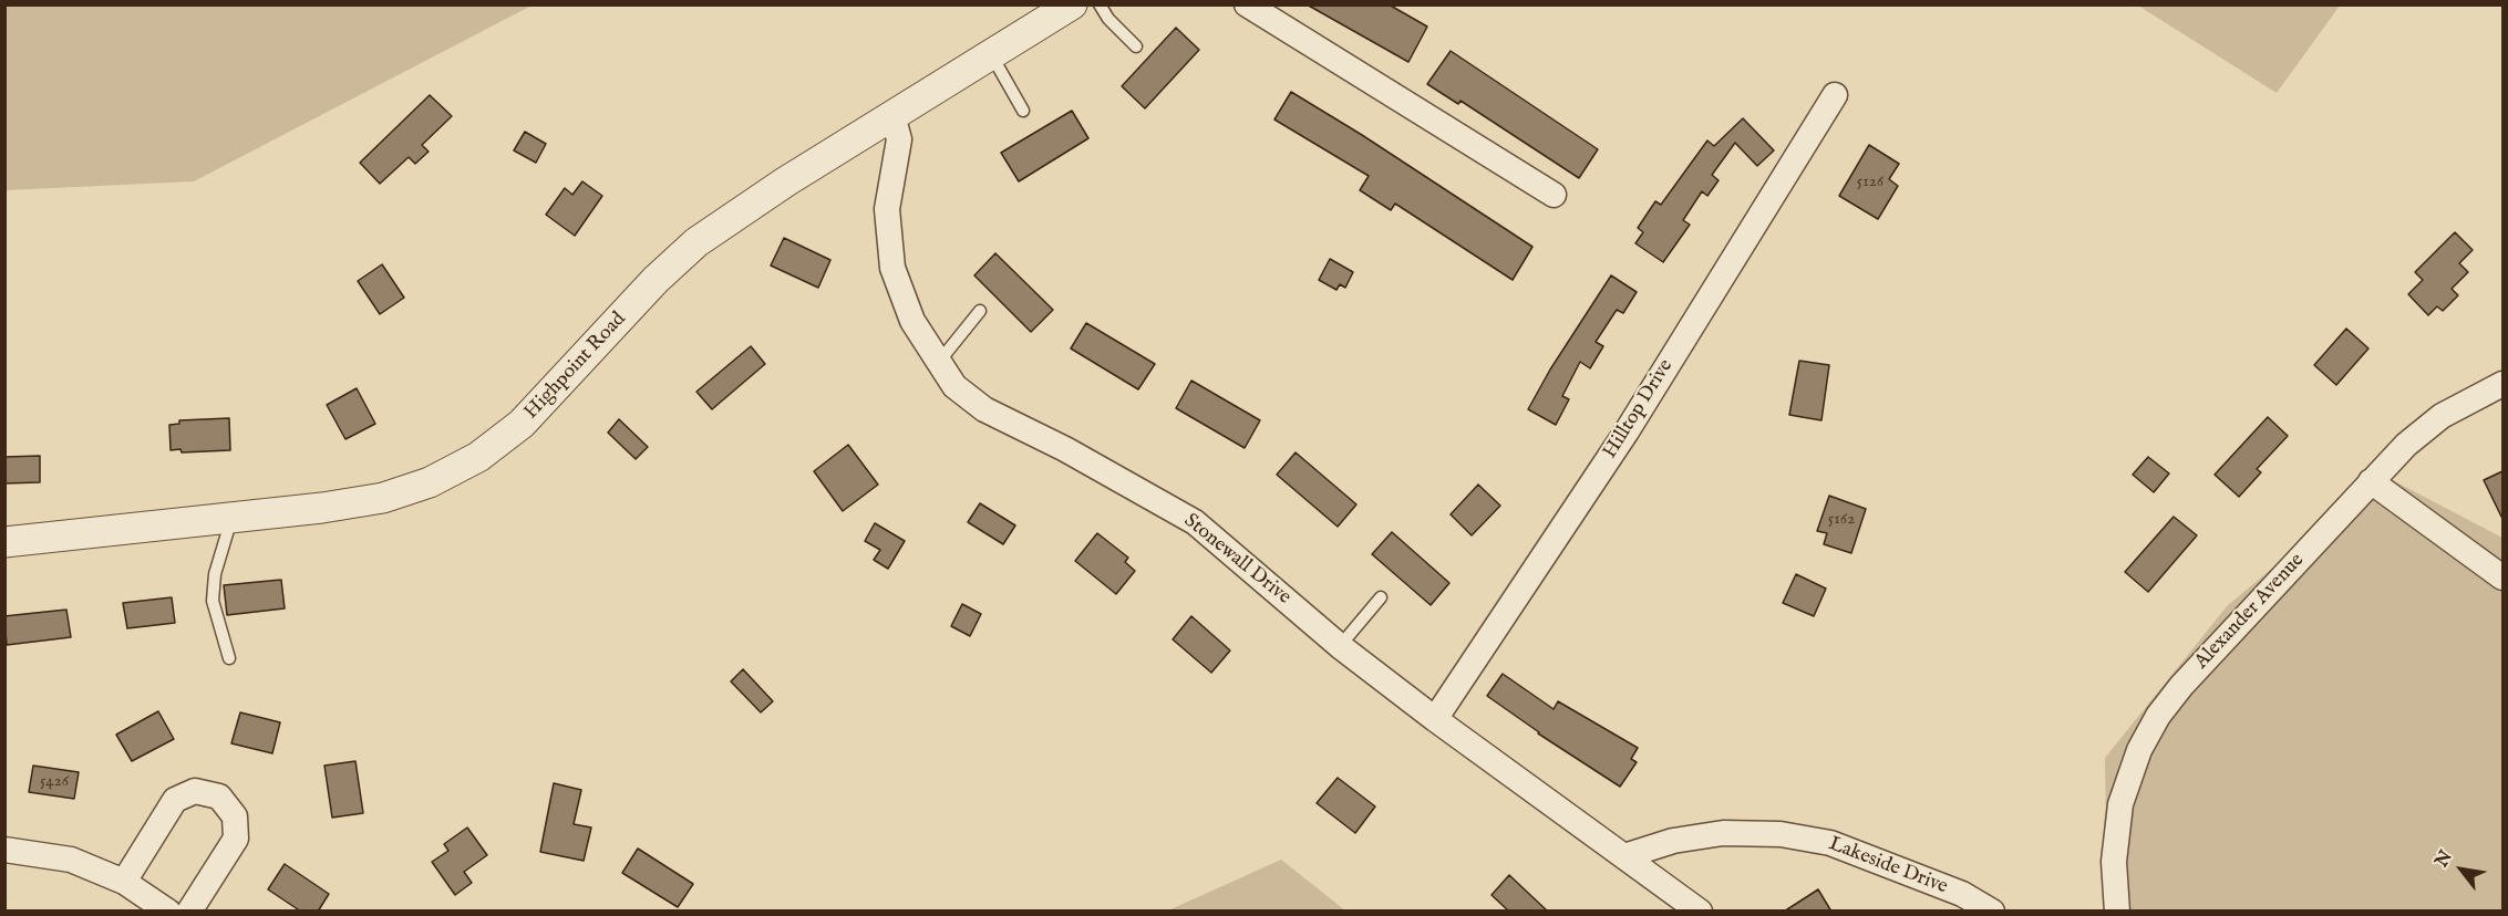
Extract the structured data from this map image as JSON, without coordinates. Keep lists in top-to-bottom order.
{
  "streets": {
    "street": [
      "Highpoint Road",
      "Hilltop Drive",
      "Stonewall Drive",
      "Alexander Avenue",
      "Lakeside Drive"
    ]
  },
  "crossings": [
    ["Highpoint Road", "Stonewall Drive"],
    ["Hilltop Drive", "Stonewall Drive"],
    ["Stonewall Drive", "Lakeside Drive"]
  ],
  "house_numbers": ["5126", "5162", "5426"],
  "north": "top left"
}
